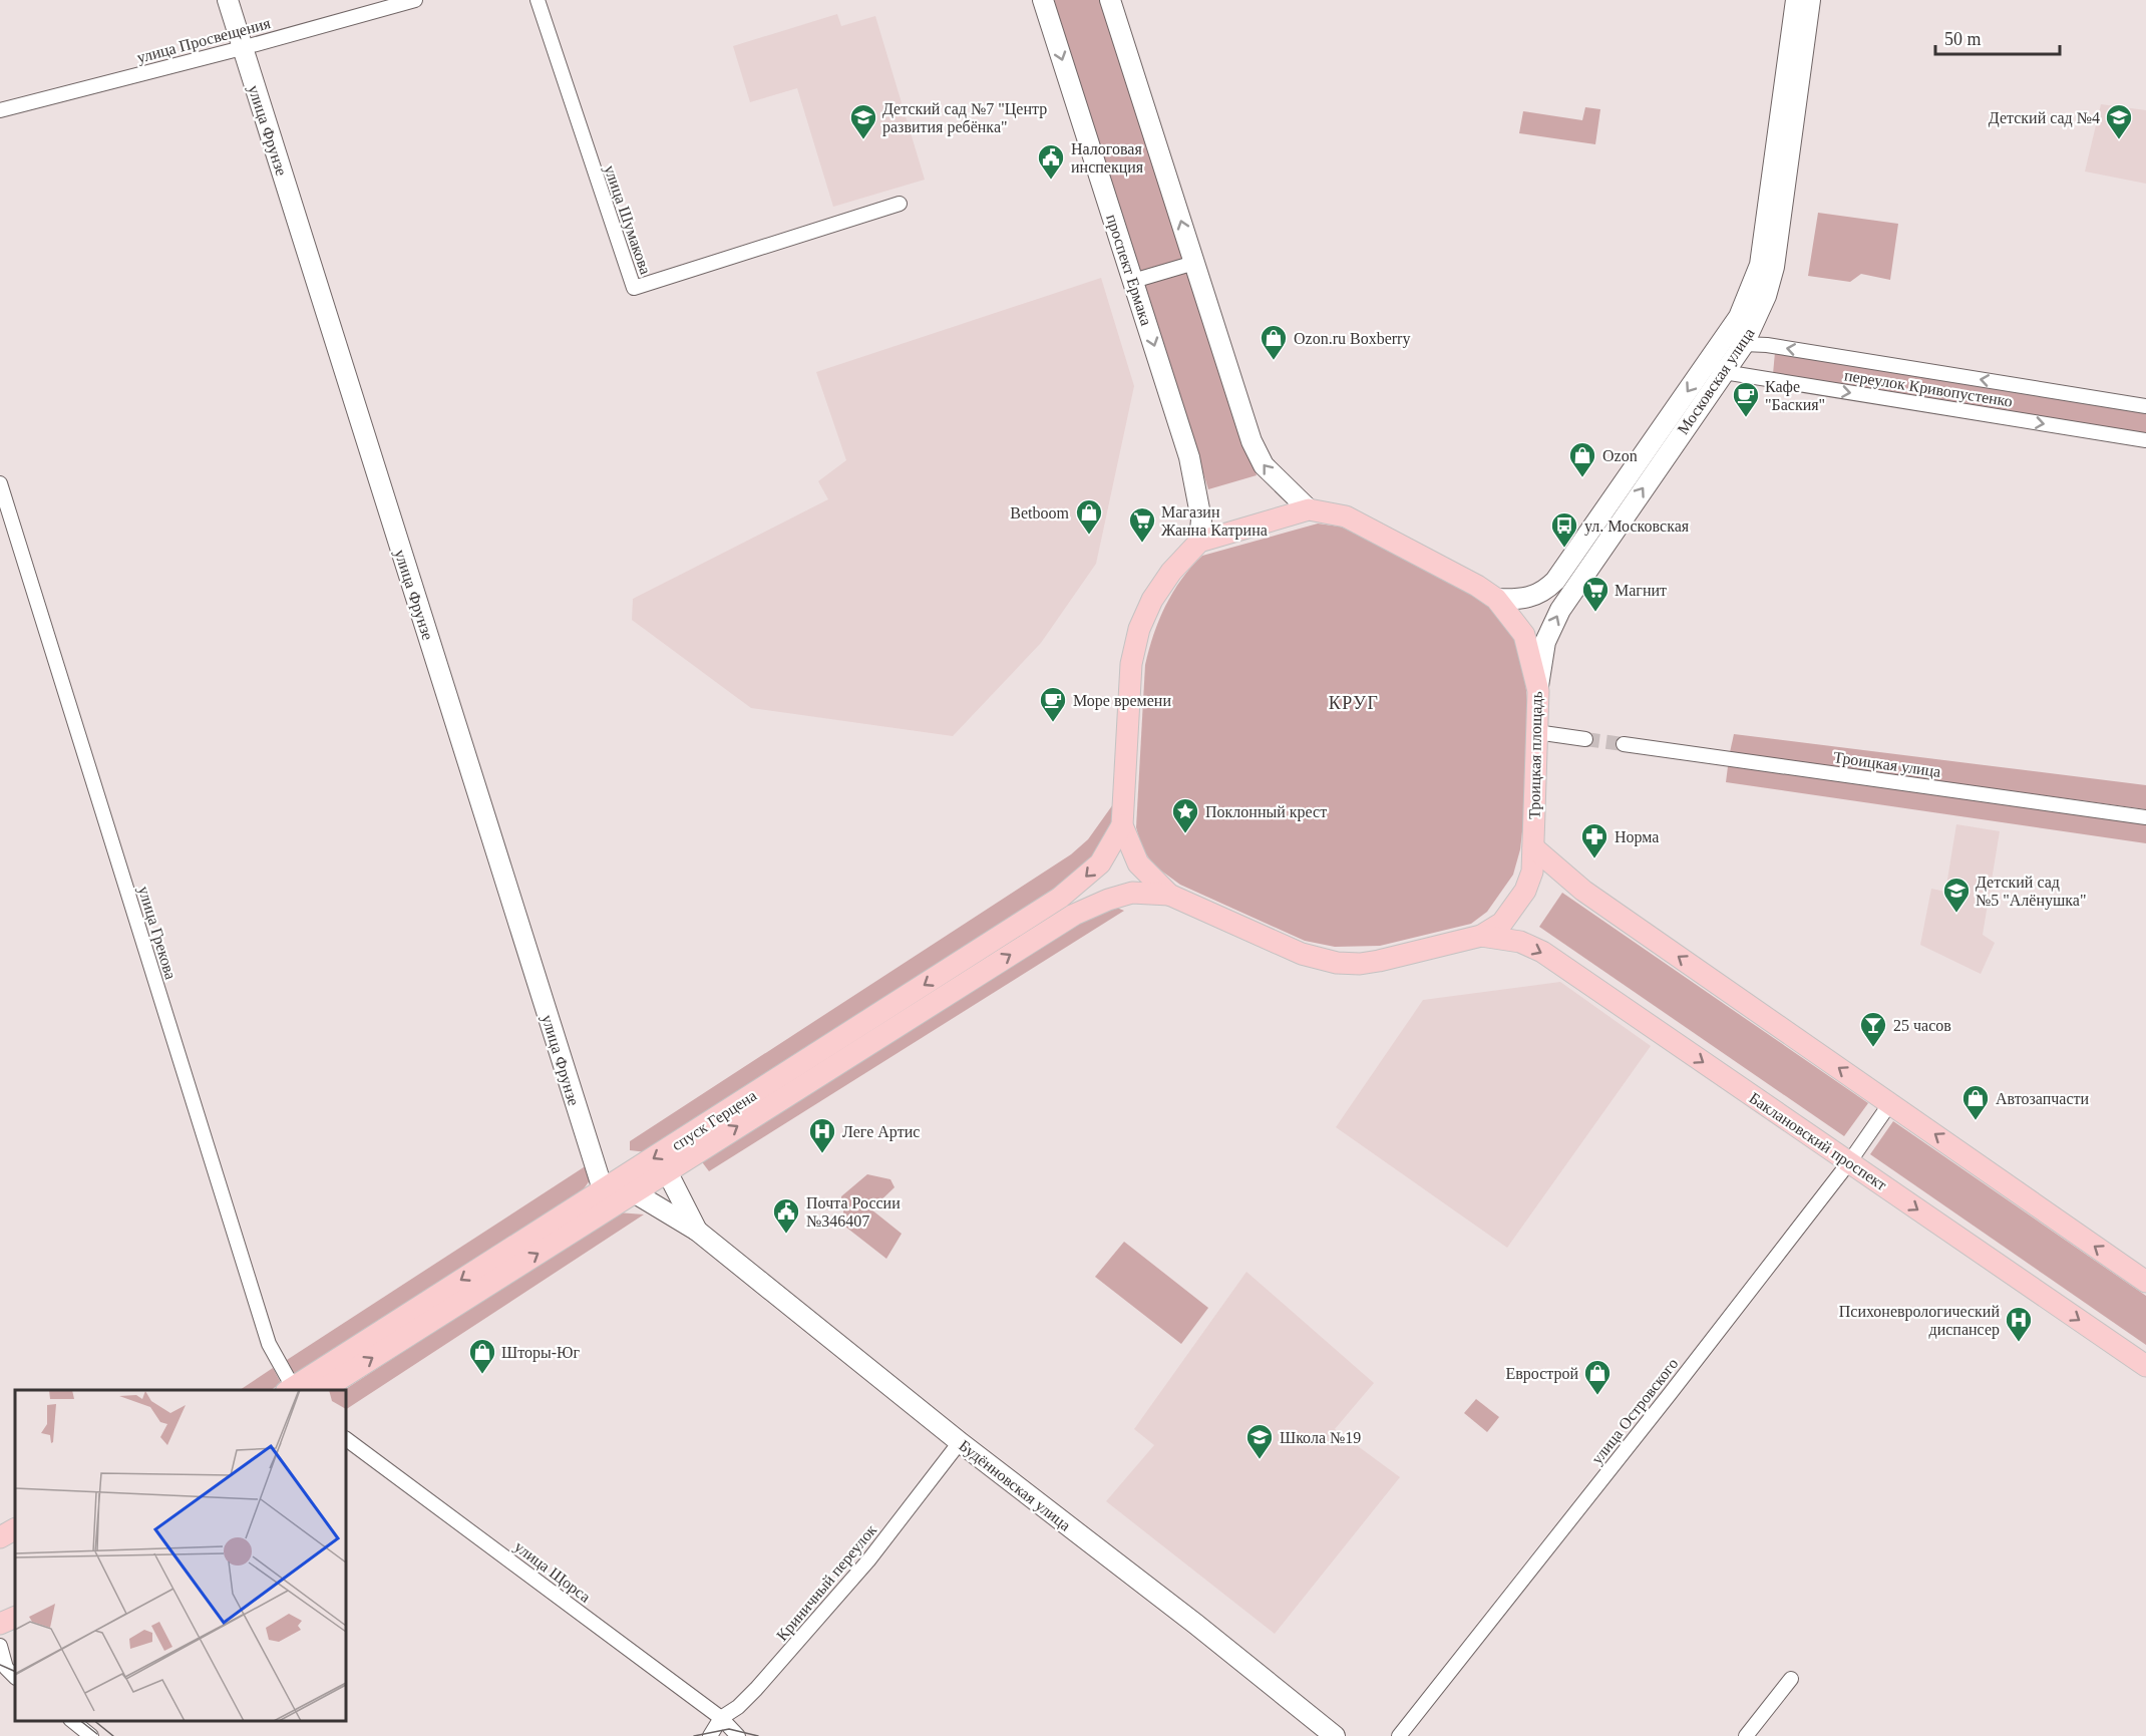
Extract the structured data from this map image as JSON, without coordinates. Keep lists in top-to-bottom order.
{
  "streets": {
    "main road": [
      "улица Фрунзе",
      "проспект Ермака",
      "Московская улица",
      "Троицкая площадь",
      "спуск Герцена",
      "Баклановский проспект",
      "Будённовская улица"
    ],
    "street": [
      "улица Просвещения",
      "улица Шумакова",
      "переулок Кривопустенко",
      "Троицкая улица",
      "улица Грекова",
      "улица Островского",
      "улица Щорса",
      "Криничный переулок"
    ]
  },
  "crossings": [
    ["улица Просвещения", "улица Фрунзе"],
    ["улица Фрунзе", "спуск Герцена"],
    ["проспект Ермака", "Троицкая площадь"],
    ["Московская улица", "переулок Кривопустенко"],
    ["Московская улица", "Троицкая площадь"],
    ["Троицкая площадь", "спуск Герцена"],
    ["Троицкая площадь", "Баклановский проспект"],
    ["улица Грекова", "спуск Герцена"],
    ["спуск Герцена", "Будённовская улица"],
    ["Баклановский проспект", "улица Островского"],
    ["Будённовская улица", "Криничный переулок"],
    ["улица Щорса", "Криничный переулок"]
  ],
  "districts": ["КРУГ"],
  "places": {
    "school or university": [
      "Детский сад №7 \"Центр развития ребёнка\"",
      "Детский сад №4",
      "Детский сад №5 \"Алёнушка\"",
      "Школа №19"
    ],
    "public building": ["Налоговая инспекция", "Почта России №346407"],
    "shop": [
      "Ozon.ru Boxberry",
      "Ozon",
      "Betboom",
      "Автозапчасти",
      "Шторы-Юг",
      "Еврострой"
    ],
    "cafe": ["Кафе \"Баския\"", "Море времени"],
    "supermarket": ["Магазин Жанна Катрина", "Магнит"],
    "bus stop": ["ул. Московская"],
    "place": ["Поклонный крест"],
    "pharmacy": ["Норма"],
    "bar": ["25 часов"],
    "hospital": ["Леге Артис", "Психоневрологический диспансер"]
  },
  "scale_bar": "50 m"
}
